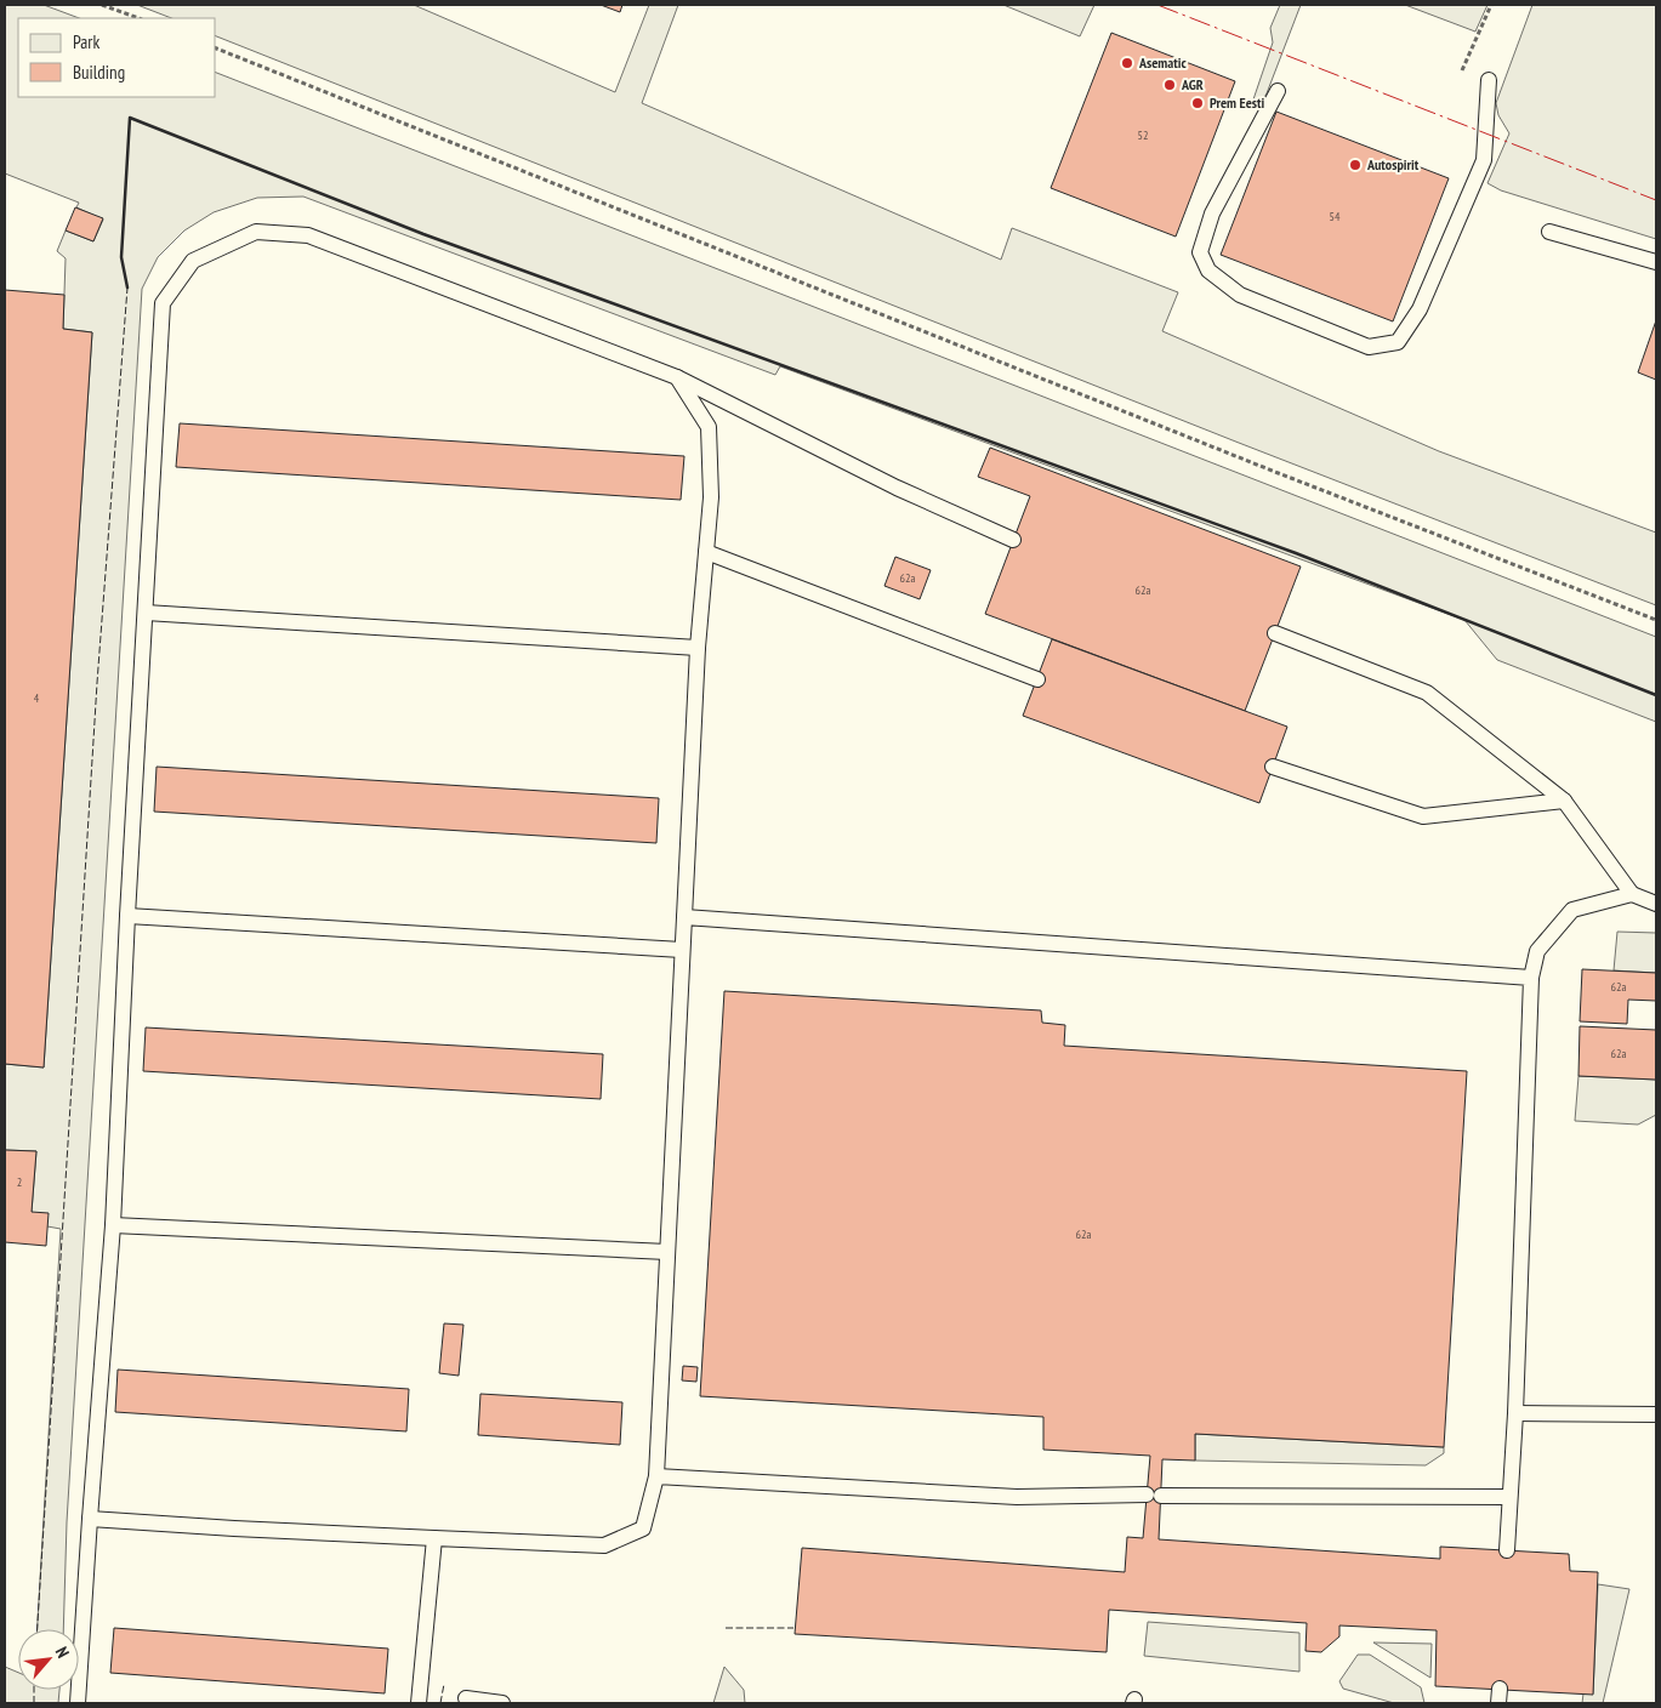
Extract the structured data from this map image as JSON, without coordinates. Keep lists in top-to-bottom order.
{
  "places": [
    "Asematic",
    "AGR",
    "Prem Eesti",
    "Autospirit"
  ],
  "house_numbers": [
    "52",
    "54",
    "62a",
    "62a",
    "4",
    "62a",
    "62a",
    "2",
    "62a"
  ],
  "legend": ["Park", "Building"],
  "north": "top right"
}
